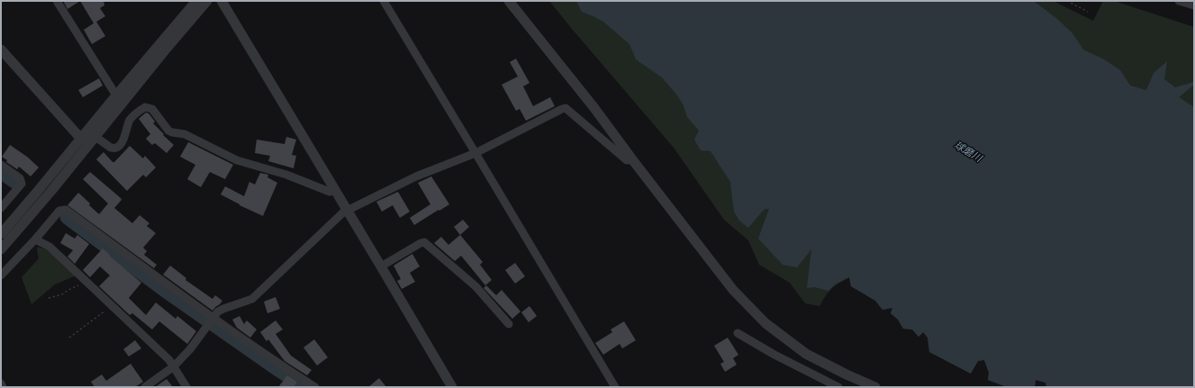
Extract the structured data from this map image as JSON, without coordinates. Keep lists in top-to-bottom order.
{
  "water": ["球磨川"]
}
